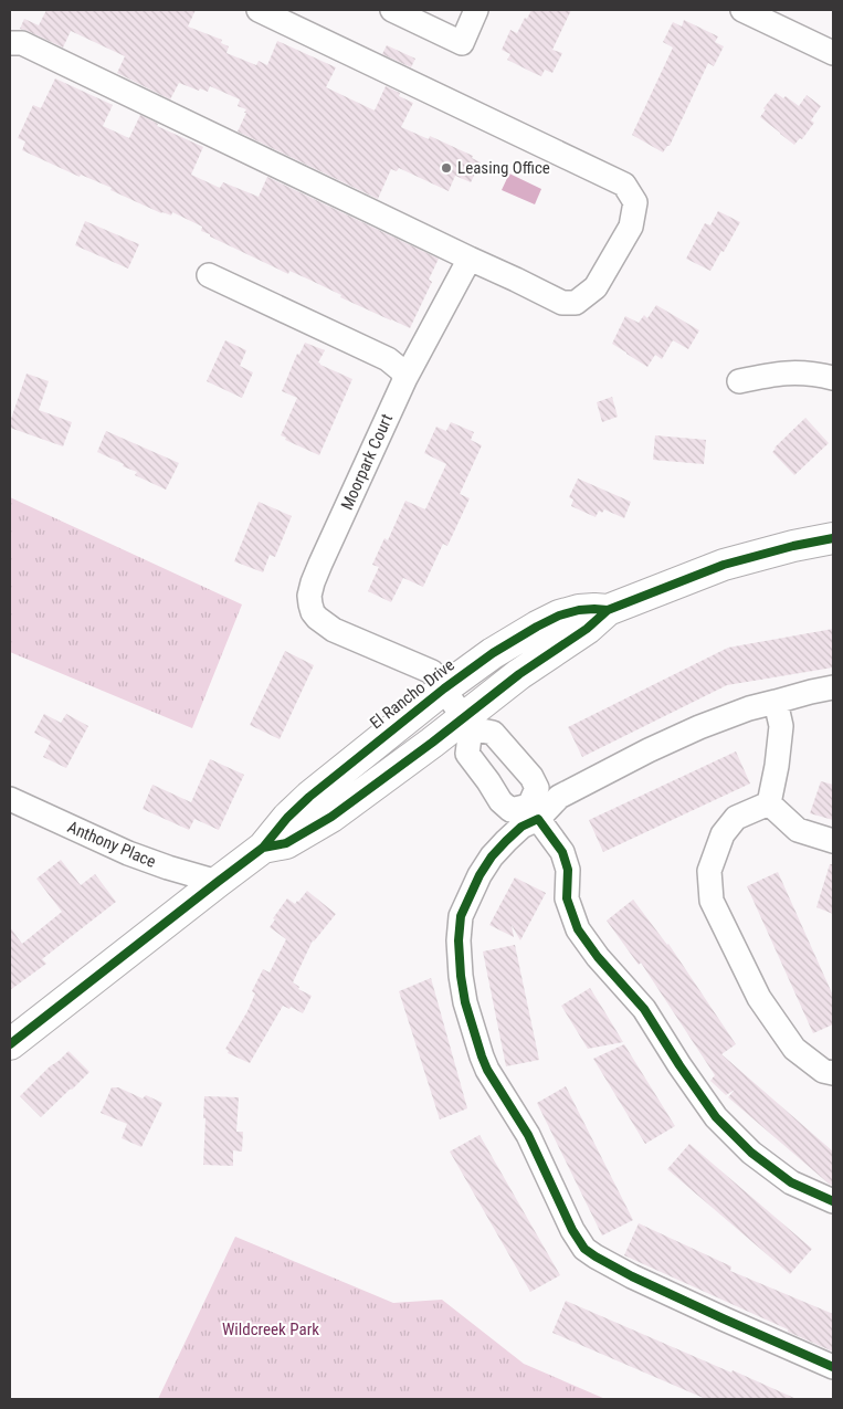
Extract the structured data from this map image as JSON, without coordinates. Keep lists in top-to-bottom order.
{
  "streets": {
    "main road": ["El Rancho Drive"],
    "street": ["Moorpark Court", "Anthony Place"]
  },
  "crossings": [
    ["Moorpark Court", "El Rancho Drive"],
    ["El Rancho Drive", "Anthony Place"]
  ],
  "parks": ["Wildcreek Park"],
  "places": ["Leasing Office"]
}
